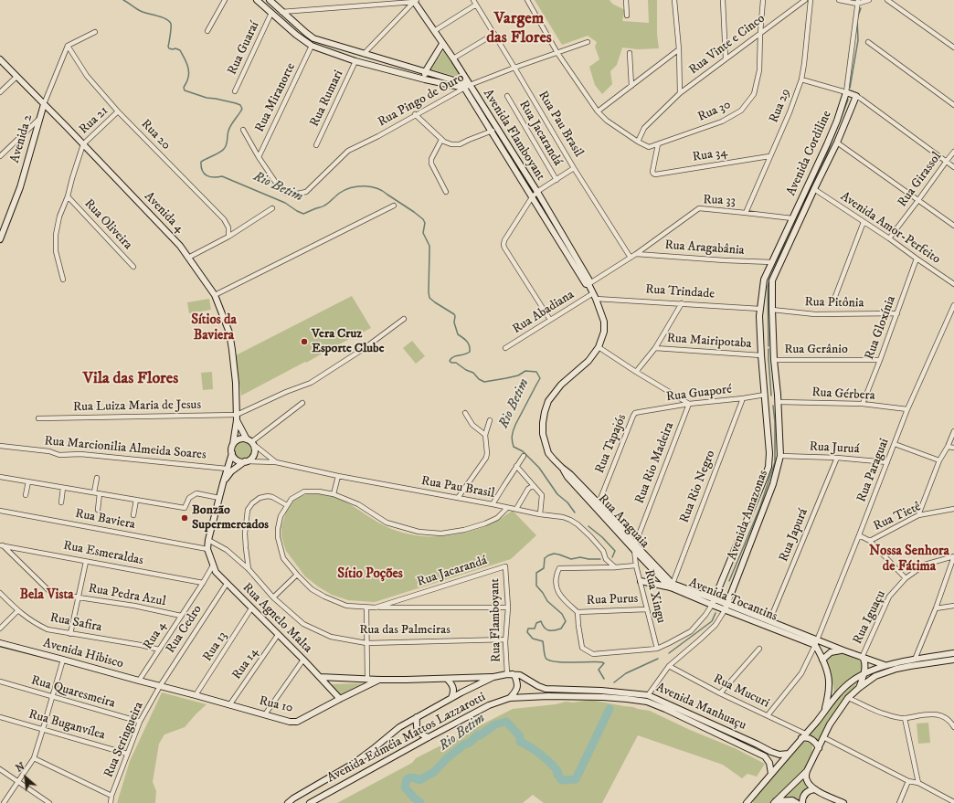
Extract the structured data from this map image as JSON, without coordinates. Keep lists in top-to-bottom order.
{
  "streets": {
    "street": [
      "Rua Vinte e Cinco",
      "Rua Guaraí",
      "Rua Miranorte",
      "Rua Rumari",
      "Rua Pingo de Ouro",
      "Rua 29",
      "Rua 30",
      "Rua 21",
      "Rua Pau Brasil",
      "Rua Jacarandá",
      "Rua 20",
      "Avenida Flamboyant",
      "Avenida 2",
      "Avenida Cordiline",
      "Rua 34",
      "Rua Girassol",
      "Rua 33",
      "Avenida 4",
      "Rua Oliveira",
      "Avenida Amor-Perfeito",
      "Rua Aragabânia",
      "Rua Trindade",
      "Rua Pitônia",
      "Rua Abadiana",
      "Rua Gloxínia",
      "Rua Mairipotaba",
      "Rua Gerânio",
      "Rua Guaporé",
      "Rua Gérbera",
      "Rua Luiza Maria de Jesus",
      "Rua Tapajós",
      "Rua Marcionilia Almeida Soares",
      "Rua Juruá",
      "Rua Rio Madeira",
      "Rua Paraguai",
      "Rua Rio Negro",
      "Avenida Amazonas",
      "Rua Tietê",
      "Rua Baviera",
      "Rua Araguaia",
      "Rua Japurá",
      "Rua Esmeraldas",
      "Rua Pedra Azul",
      "Rua Xingu",
      "Rua Purus",
      "Avenida Tocantins",
      "Rua Iguaçu",
      "Rua Agnelo Malta",
      "Rua Flamboyant",
      "Rua Safira",
      "Rua Cedro",
      "Rua das Palmeiras",
      "Rua 4",
      "Rua 13",
      "Avenida Hibisco",
      "Rua 14",
      "Rua Mucuri",
      "Rua Quaresmeira",
      "Rua 10",
      "Avenida Manhuaçu",
      "Rua Buganvílea",
      "Avenida Edméia Mattos Lazzarotti",
      "Rua Seringueira"
    ]
  },
  "crossings": [
    ["Rua Vinte e Cinco", "Rua 30"],
    ["Rua Miranorte", "Rua Pingo de Ouro"],
    ["Rua Pingo de Ouro", "Rua Pau Brasil"],
    ["Rua Pingo de Ouro", "Avenida Flamboyant"],
    ["Rua 29", "Rua 34"],
    ["Rua 29", "Rua 33"],
    ["Rua 30", "Rua 34"],
    ["Rua 21", "Rua 20"],
    ["Rua 21", "Avenida 4"],
    ["Rua Pau Brasil", "Rua Jacarandá"],
    ["Rua Pau Brasil", "Rua 33"],
    ["Rua Pau Brasil", "Avenida 4"],
    ["Rua Jacarandá", "Rua Flamboyant"],
    ["Rua 20", "Avenida 2"],
    ["Avenida Flamboyant", "Rua 33"],
    ["Avenida Flamboyant", "Rua Trindade"],
    ["Avenida Flamboyant", "Rua Abadiana"],
    ["Avenida Flamboyant", "Rua Araguaia"],
    ["Avenida 2", "Avenida 4"],
    ["Avenida Cordiline", "Rua 33"],
    ["Avenida Cordiline", "Avenida Amor-Perfeito"],
    ["Avenida Cordiline", "Rua Aragabânia"],
    ["Avenida Cordiline", "Rua Trindade"],
    ["Avenida Cordiline", "Rua Pitônia"],
    ["Avenida Cordiline", "Avenida Amazonas"],
    ["Rua Girassol", "Avenida Amor-Perfeito"],
    ["Rua 33", "Rua Aragabânia"],
    ["Avenida 4", "Rua Luiza Maria de Jesus"],
    ["Avenida Amor-Perfeito", "Rua Gloxínia"],
    ["Rua Trindade", "Rua Abadiana"],
    ["Rua Trindade", "Avenida Amazonas"],
    ["Rua Pitônia", "Rua Gloxínia"],
    ["Rua Pitônia", "Avenida Amazonas"],
    ["Rua Gloxínia", "Rua Gerânio"],
    ["Rua Gloxínia", "Rua Gérbera"],
    ["Rua Mairipotaba", "Avenida Amazonas"],
    ["Rua Gerânio", "Avenida Amazonas"],
    ["Rua Guaporé", "Rua Tapajós"],
    ["Rua Guaporé", "Rua Rio Madeira"],
    ["Rua Guaporé", "Rua Rio Negro"],
    ["Rua Guaporé", "Avenida Amazonas"],
    ["Rua Gérbera", "Rua Paraguai"],
    ["Rua Gérbera", "Avenida Amazonas"],
    ["Rua Tapajós", "Rua Araguaia"],
    ["Rua Juruá", "Rua Paraguai"],
    ["Rua Juruá", "Avenida Amazonas"],
    ["Rua Juruá", "Rua Japurá"],
    ["Rua Rio Madeira", "Rua Araguaia"],
    ["Rua Rio Madeira", "Rua Xingu"],
    ["Rua Paraguai", "Avenida Tocantins"],
    ["Rua Paraguai", "Rua Mucuri"],
    ["Rua Rio Negro", "Rua Araguaia"],
    ["Rua Rio Negro", "Avenida Tocantins"],
    ["Avenida Amazonas", "Rua Xingu"],
    ["Avenida Amazonas", "Avenida Tocantins"],
    ["Avenida Amazonas", "Rua Mucuri"],
    ["Avenida Amazonas", "Avenida Manhuaçu"],
    ["Rua Baviera", "Rua Agnelo Malta"],
    ["Rua Araguaia", "Rua Xingu"],
    ["Rua Araguaia", "Avenida Tocantins"],
    ["Rua Japurá", "Avenida Tocantins"],
    ["Rua Esmeraldas", "Rua Pedra Azul"],
    ["Rua Esmeraldas", "Rua 4"],
    ["Rua Pedra Azul", "Rua 4"],
    ["Rua Xingu", "Rua Purus"],
    ["Rua Xingu", "Avenida Tocantins"],
    ["Rua Agnelo Malta", "Rua Cedro"],
    ["Rua Agnelo Malta", "Rua 4"],
    ["Rua Agnelo Malta", "Rua 13"],
    ["Rua Agnelo Malta", "Rua 14"],
    ["Rua Agnelo Malta", "Rua 10"],
    ["Rua Flamboyant", "Rua das Palmeiras"],
    ["Rua Flamboyant", "Avenida Manhuaçu"],
    ["Rua Flamboyant", "Avenida Edméia Mattos Lazzarotti"],
    ["Rua Safira", "Rua 4"],
    ["Rua Cedro", "Avenida Hibisco"],
    ["Rua Cedro", "Rua 10"],
    ["Rua Cedro", "Rua Seringueira"],
    ["Rua 4", "Avenida Hibisco"],
    ["Rua 13", "Rua 10"],
    ["Avenida Hibisco", "Rua 10"],
    ["Avenida Hibisco", "Rua Seringueira"],
    ["Rua 14", "Rua 10"],
    ["Rua Quaresmeira", "Rua Seringueira"],
    ["Rua 10", "Rua Seringueira"],
    ["Avenida Manhuaçu", "Avenida Edméia Mattos Lazzarotti"],
    ["Rua Buganvílea", "Rua Seringueira"]
  ],
  "districts": [
    "Vargem das Flores",
    "Sítios da Baviera",
    "Vila das Flores",
    "Nossa Senhora de Fátima",
    "Sítio Poções",
    "Bela Vista"
  ],
  "water": ["Rio Betim"],
  "places": ["Vera Cruz Esporte Clube", "Bonzão Supermercados"],
  "north": "top left"
}
